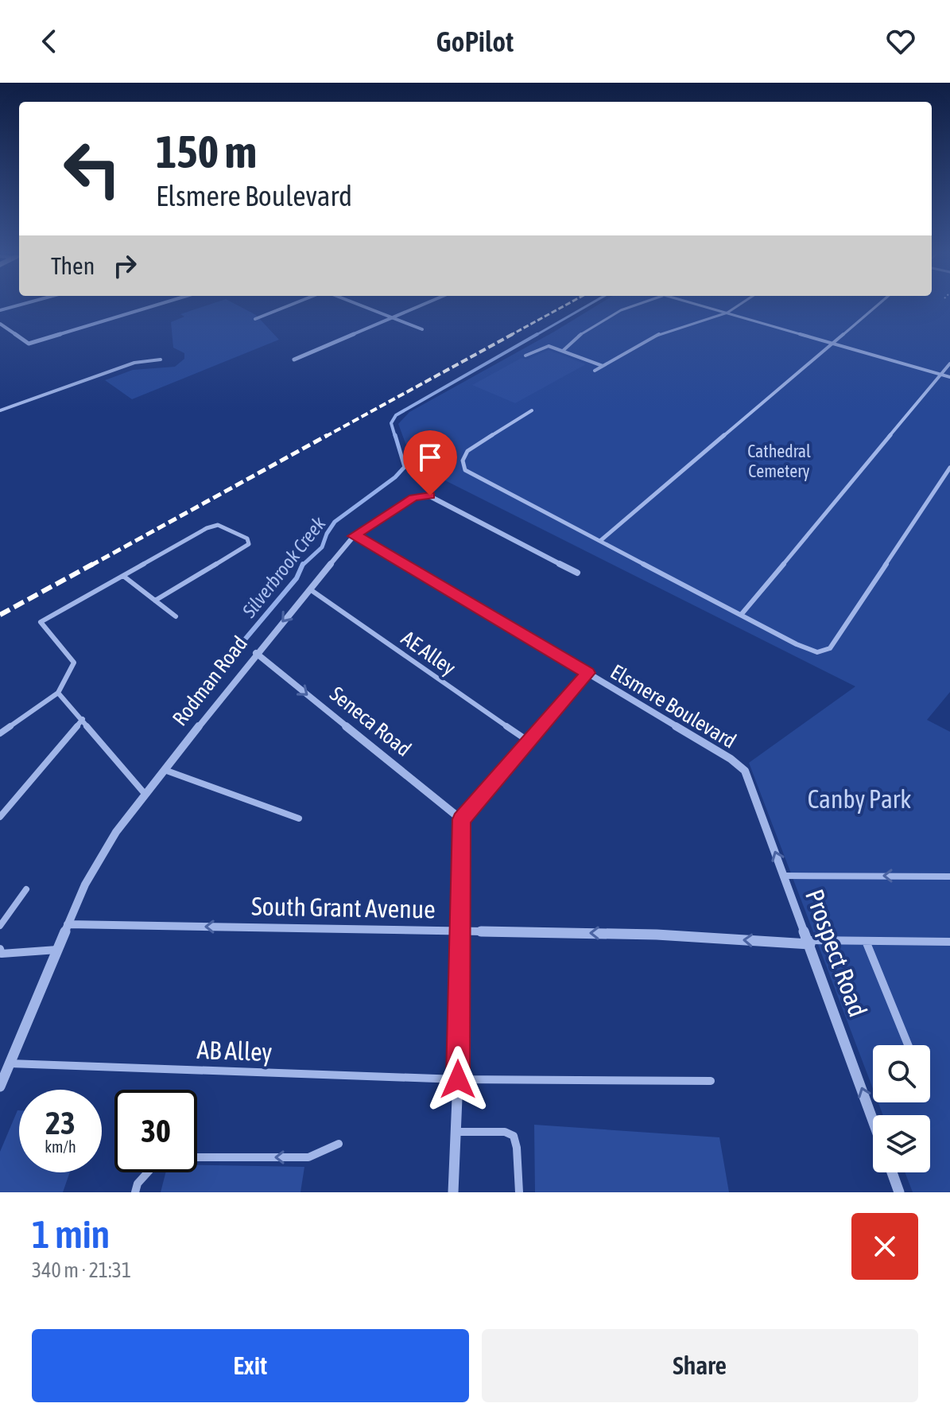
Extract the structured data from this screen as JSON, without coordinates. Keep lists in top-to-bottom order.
{
  "streets": {
    "street": [
      "Rodman Road",
      "Elsmere Boulevard",
      "Seneca Road",
      "South Grant Avenue",
      "Prospect Road"
    ],
    "lane": ["AE Alley", "AB Alley"]
  },
  "crossings": [
    ["AE Alley", "Rodman Road"],
    ["Rodman Road", "Elsmere Boulevard"],
    ["Rodman Road", "Seneca Road"],
    ["Rodman Road", "South Grant Avenue"],
    ["Rodman Road", "AB Alley"],
    ["Elsmere Boulevard", "Prospect Road"],
    ["South Grant Avenue", "Prospect Road"]
  ],
  "one_way": ["Seneca Road", "South Grant Avenue", "Prospect Road"],
  "water": ["Silverbrook Creek"],
  "parks": ["Cathedral Cemetery", "Canby Park"],
  "page": {
    "header": "GoPilot",
    "turn": ["150 m", "Elsmere Boulevard"],
    "then": "Then",
    "speed": "23 km/h",
    "limit": "30",
    "heading": ["1 min", "340 m · 21:31"],
    "buttons": ["Exit", "Share"]
  }
}
